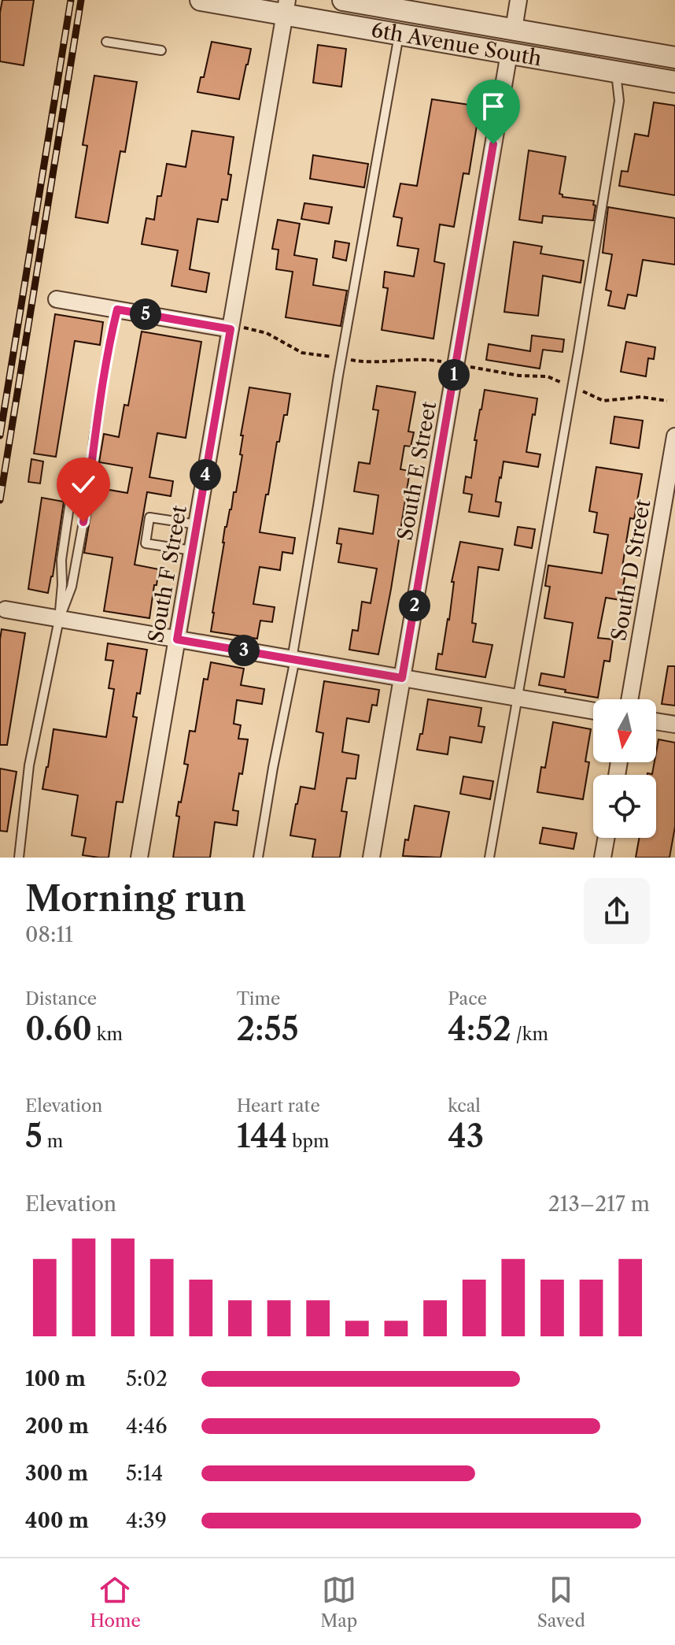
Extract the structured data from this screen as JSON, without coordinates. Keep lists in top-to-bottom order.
{
  "streets": {
    "street": [
      "6th Avenue South",
      "South E Street",
      "South D Street",
      "South F Street"
    ]
  },
  "crossings": [
    ["6th Avenue South", "South E Street"],
    ["6th Avenue South", "South F Street"]
  ],
  "north": "bottom",
  "page": {
    "pins": [
      "5",
      "1",
      "4",
      "2",
      "3"
    ],
    "heading": ["Morning run", "08:11"],
    "stats": [
      ["Distance", "0.60 km"],
      ["Time", "2:55"],
      ["Pace", "4:52 /km"],
      ["Elevation", "5 m"],
      ["Heart rate", "144 bpm"],
      ["kcal", "43"]
    ],
    "chart": ["Elevation", "213–217 m"],
    "list": [
      {
        "name": "100 m",
        "note": "5:02"
      },
      {
        "name": "200 m",
        "note": "4:46"
      },
      {
        "name": "300 m",
        "note": "5:14"
      },
      {
        "name": "400 m",
        "note": "4:39"
      }
    ],
    "tabs": ["Home", "Map", "Saved"]
  }
}
